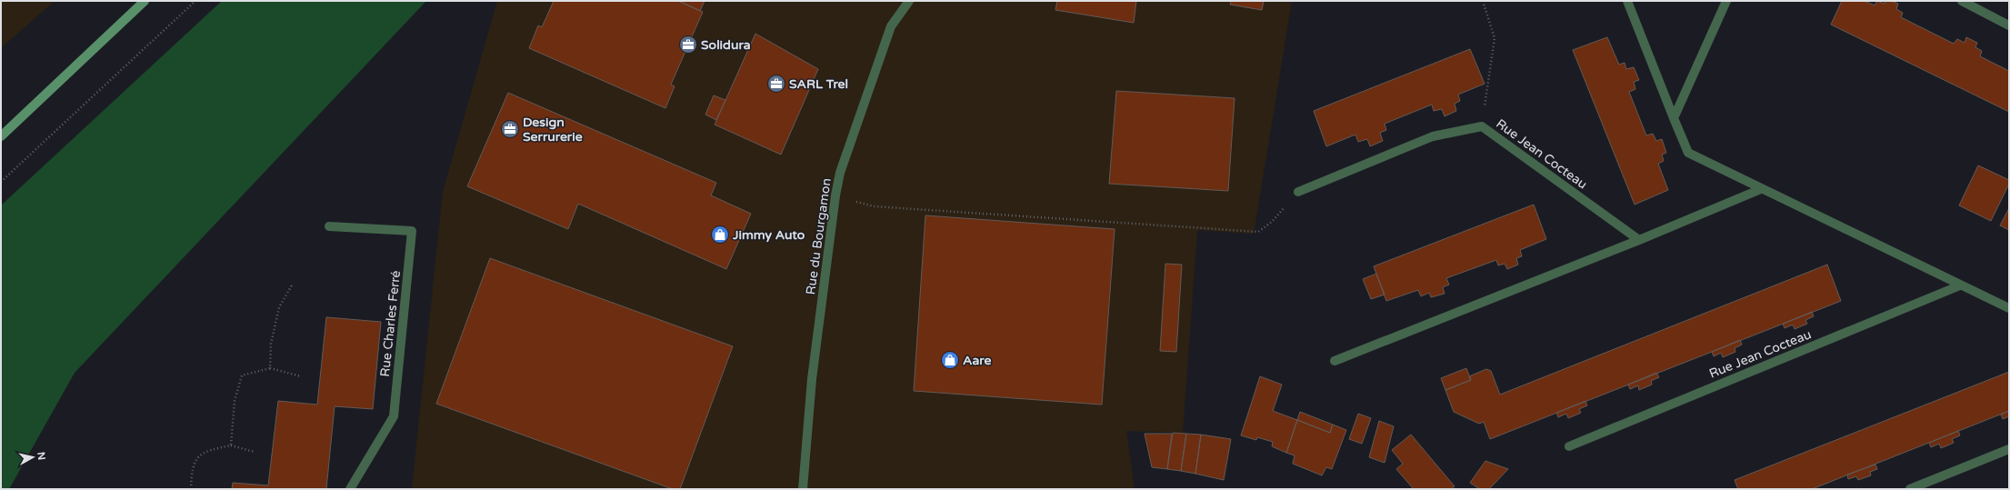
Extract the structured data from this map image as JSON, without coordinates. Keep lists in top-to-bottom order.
{
  "streets": {
    "street": ["Rue Jean Cocteau", "Rue du Bourgamon", "Rue Charles Ferré"]
  },
  "places": {
    "office": ["Solidura", "SARL Trel", "Design Serrurerie"],
    "shop": ["Jimmy Auto", "Aare"]
  },
  "north": "right"
}
